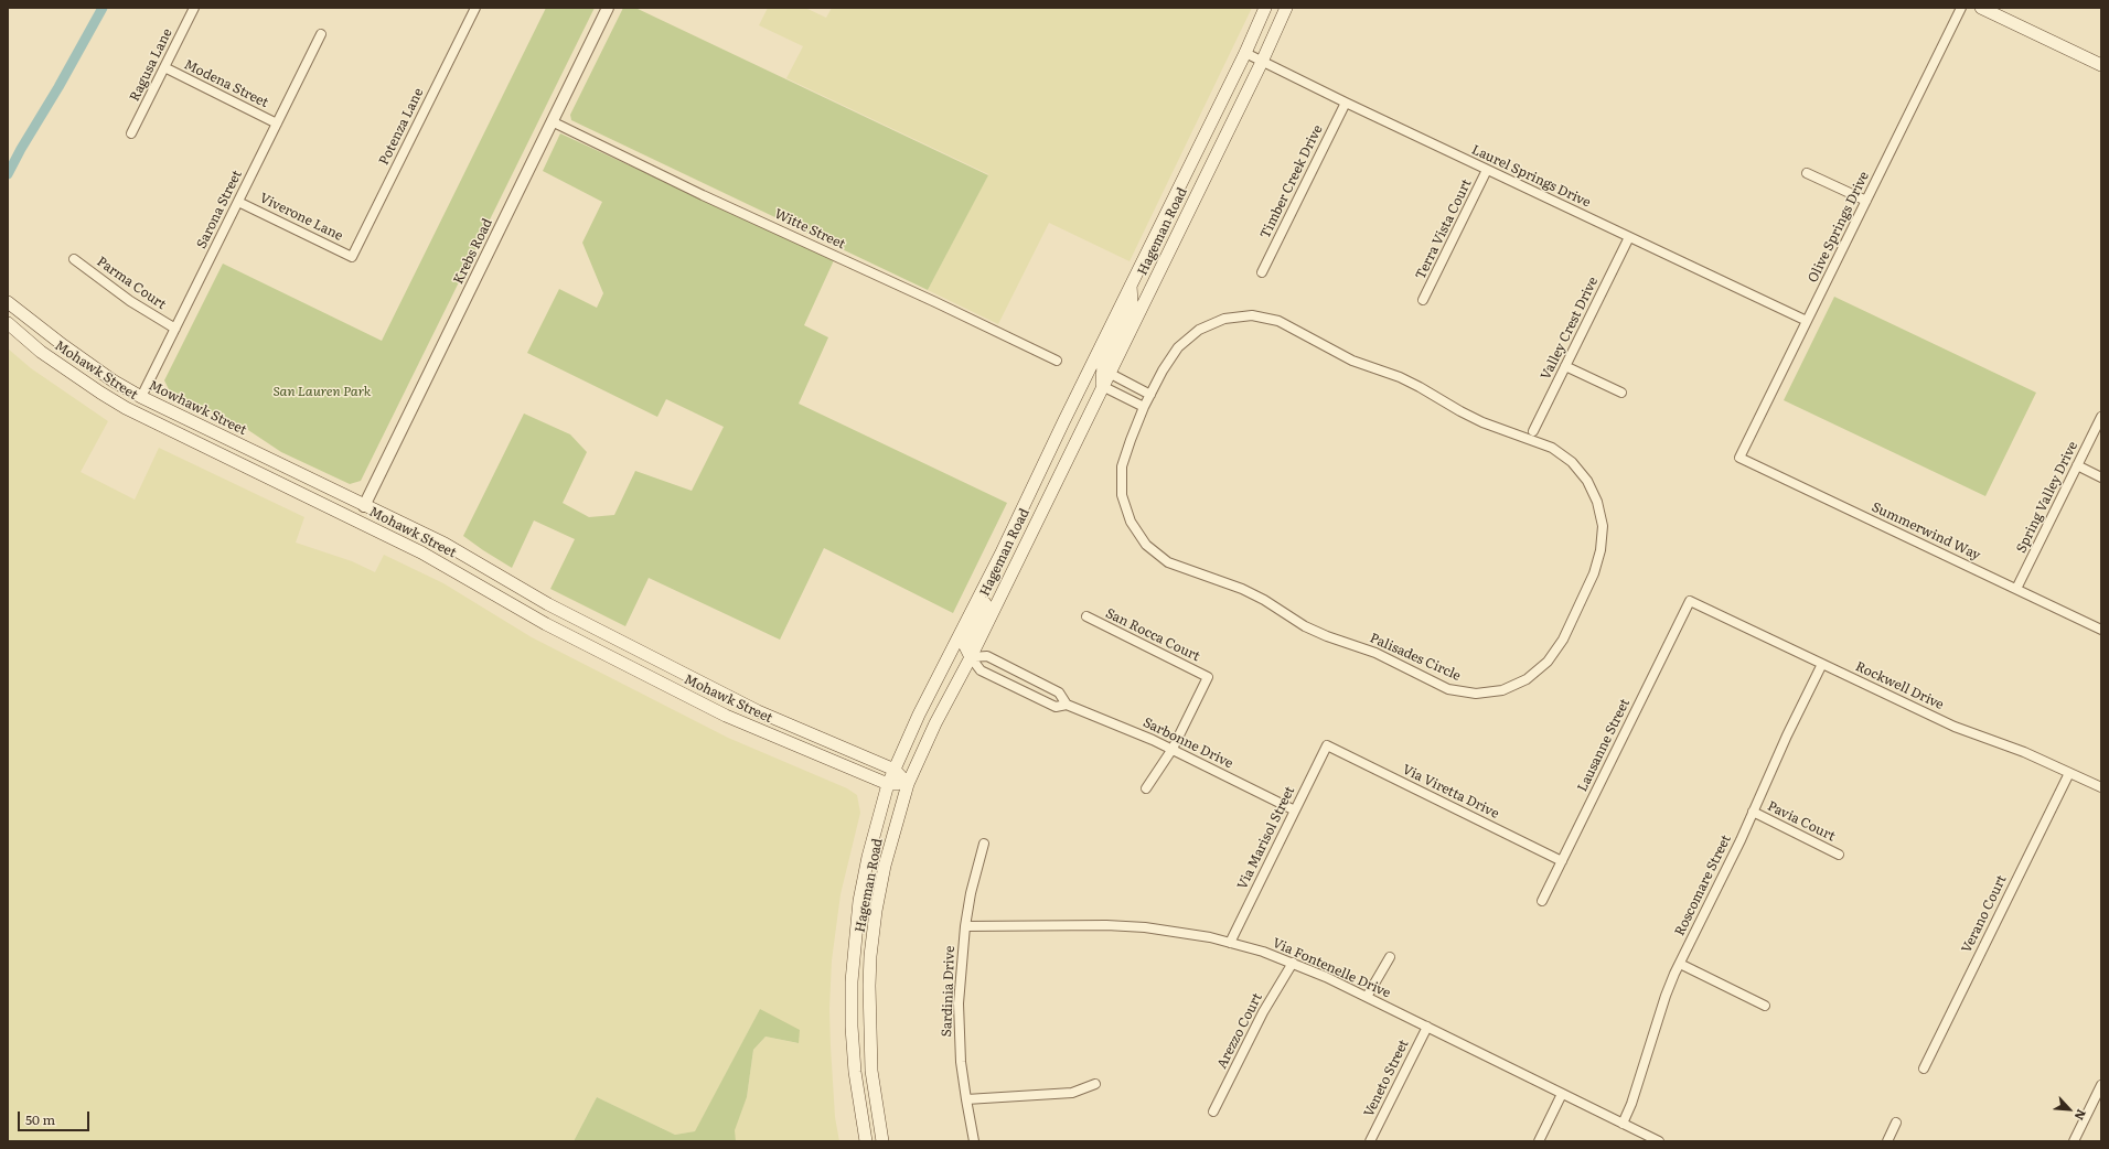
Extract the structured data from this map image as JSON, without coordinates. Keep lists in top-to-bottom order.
{
  "streets": {
    "main road": ["Hageman Road", "Mohawk Street", "Mowhawk Street"],
    "street": [
      "Ragusa Lane",
      "Modena Street",
      "Potenza Lane",
      "Laurel Springs Drive",
      "Timber Creek Drive",
      "Sarona Street",
      "Viverone Lane",
      "Olive Springs Drive",
      "Witte Street",
      "Terra Vista Court",
      "Krebs Road",
      "Parma Court",
      "Valley Crest Drive",
      "Spring Valley Drive",
      "Summerwind Way",
      "San Rocca Court",
      "Palisades Circle",
      "Rockwell Drive",
      "Sarbonne Drive",
      "Lausanne Street",
      "Via Viretta Drive",
      "Pavia Court",
      "Via Marisol Street",
      "Roscomare Street",
      "Verano Court",
      "Via Fontenelle Drive",
      "Sardinia Drive",
      "Arezzo Court",
      "Veneto Street"
    ]
  },
  "crossings": [
    ["Ragusa Lane", "Modena Street"],
    ["Modena Street", "Sarona Street"],
    ["Potenza Lane", "Viverone Lane"],
    ["Laurel Springs Drive", "Timber Creek Drive"],
    ["Laurel Springs Drive", "Olive Springs Drive"],
    ["Laurel Springs Drive", "Terra Vista Court"],
    ["Laurel Springs Drive", "Hageman Road"],
    ["Laurel Springs Drive", "Valley Crest Drive"],
    ["Sarona Street", "Viverone Lane"],
    ["Sarona Street", "Parma Court"],
    ["Sarona Street", "Mowhawk Street"],
    ["Olive Springs Drive", "Summerwind Way"],
    ["Witte Street", "Krebs Road"],
    ["Hageman Road", "Mohawk Street"],
    ["Hageman Road", "Sarbonne Drive"],
    ["Krebs Road", "Mohawk Street"],
    ["Krebs Road", "Mowhawk Street"],
    ["Mohawk Street", "Mowhawk Street"],
    ["Spring Valley Drive", "Summerwind Way"],
    ["San Rocca Court", "Sarbonne Drive"],
    ["Rockwell Drive", "Lausanne Street"],
    ["Rockwell Drive", "Roscomare Street"],
    ["Rockwell Drive", "Verano Court"],
    ["Sarbonne Drive", "Via Marisol Street"],
    ["Lausanne Street", "Via Viretta Drive"],
    ["Via Viretta Drive", "Via Marisol Street"],
    ["Pavia Court", "Roscomare Street"],
    ["Via Marisol Street", "Via Fontenelle Drive"],
    ["Roscomare Street", "Via Fontenelle Drive"],
    ["Via Fontenelle Drive", "Sardinia Drive"],
    ["Via Fontenelle Drive", "Arezzo Court"],
    ["Via Fontenelle Drive", "Veneto Street"]
  ],
  "parks": ["San Lauren Park"],
  "scale_bar": "50 m",
  "north": "bottom right"
}
